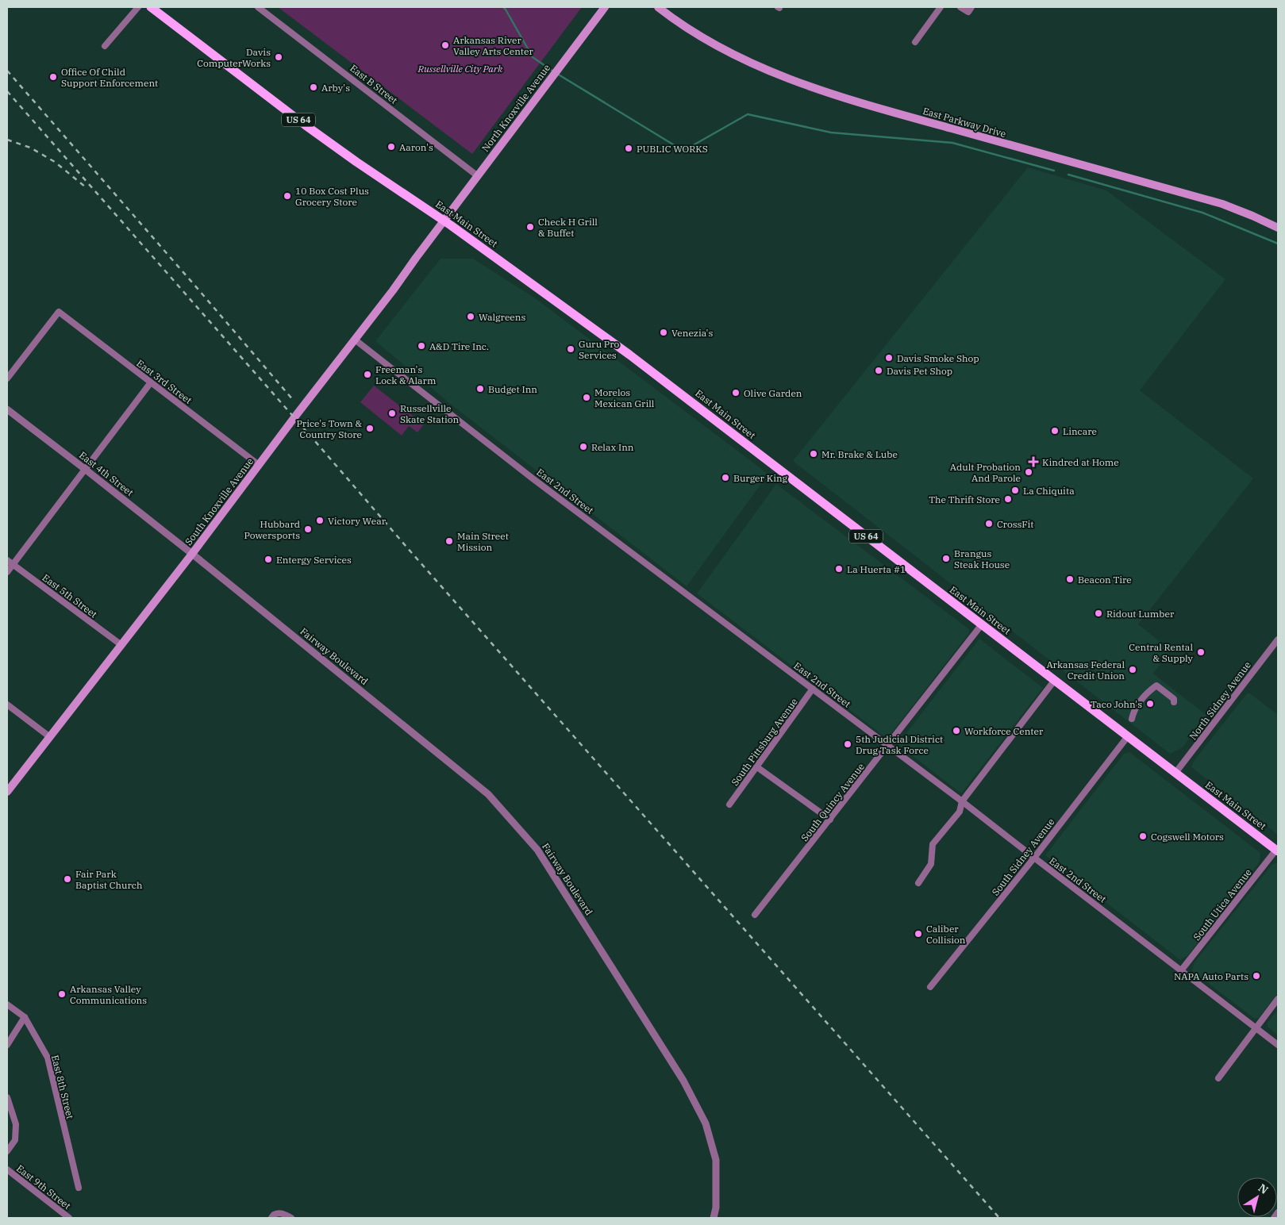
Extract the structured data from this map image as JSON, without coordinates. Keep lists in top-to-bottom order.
{
  "streets": {
    "main road": [
      "North Knoxville Avenue",
      "US 64",
      "East Parkway Drive",
      "East Main Street",
      "South Knoxville Avenue"
    ],
    "street": [
      "East B Street",
      "East 3rd Street",
      "East 4th Street",
      "East 2nd Street",
      "East 5th Street",
      "Fairway Boulevard",
      "North Sidney Avenue",
      "South Pittsburg Avenue",
      "South Quincy Avenue",
      "South Sidney Avenue",
      "South Utica Avenue",
      "East 8th Street",
      "East 9th Street"
    ]
  },
  "crossings": [
    ["East B Street", "North Knoxville Avenue"],
    ["North Knoxville Avenue", "East Main Street"],
    ["North Knoxville Avenue", "South Knoxville Avenue"],
    ["East Main Street", "South Knoxville Avenue"],
    ["East Main Street", "North Sidney Avenue"],
    ["East Main Street", "South Quincy Avenue"],
    ["East Main Street", "South Sidney Avenue"],
    ["East Main Street", "South Utica Avenue"],
    ["East 3rd Street", "South Knoxville Avenue"],
    ["East 4th Street", "South Knoxville Avenue"],
    ["East 4th Street", "Fairway Boulevard"],
    ["East 2nd Street", "South Knoxville Avenue"],
    ["East 2nd Street", "South Pittsburg Avenue"],
    ["East 2nd Street", "South Quincy Avenue"],
    ["East 2nd Street", "South Sidney Avenue"],
    ["East 2nd Street", "South Utica Avenue"],
    ["South Knoxville Avenue", "East 5th Street"],
    ["South Knoxville Avenue", "Fairway Boulevard"]
  ],
  "parks": ["Russellville City Park"],
  "places": {
    "other": [
      "Arkansas River Valley Arts Center",
      "Davis ComputerWorks",
      "Office Of Child Support Enforcement",
      "Arby's",
      "Aaron's",
      "PUBLIC WORKS",
      "10 Box Cost Plus Grocery Store",
      "Check H Grill & Buffet",
      "Walgreens",
      "Venezia's",
      "A&D Tire Inc.",
      "Guru Pro Services",
      "Davis Smoke Shop",
      "Davis Pet Shop",
      "Freeman's Lock & Alarm",
      "Budget Inn",
      "Olive Garden",
      "Morelos Mexican Grill",
      "Russellville Skate Station",
      "Price's Town & Country Store",
      "Lincare",
      "Relax Inn",
      "Mr. Brake & Lube",
      "Adult Probation And Parole",
      "Burger King",
      "La Chiquita",
      "The Thrift Store",
      "Victory Wear",
      "CrossFit",
      "Hubbard Powersports",
      "Main Street Mission",
      "Brangus Steak House",
      "Entergy Services",
      "La Huerta #1",
      "Beacon Tire",
      "Ridout Lumber",
      "Central Rental & Supply",
      "Arkansas Federal Credit Union",
      "Taco John's",
      "Workforce Center",
      "5th Judicial District Drug Task Force",
      "Cogswell Motors",
      "Fair Park Baptist Church",
      "Caliber Collision",
      "NAPA Auto Parts",
      "Arkansas Valley Communications"
    ],
    "health": ["Kindred at Home"]
  },
  "north": "top right"
}
